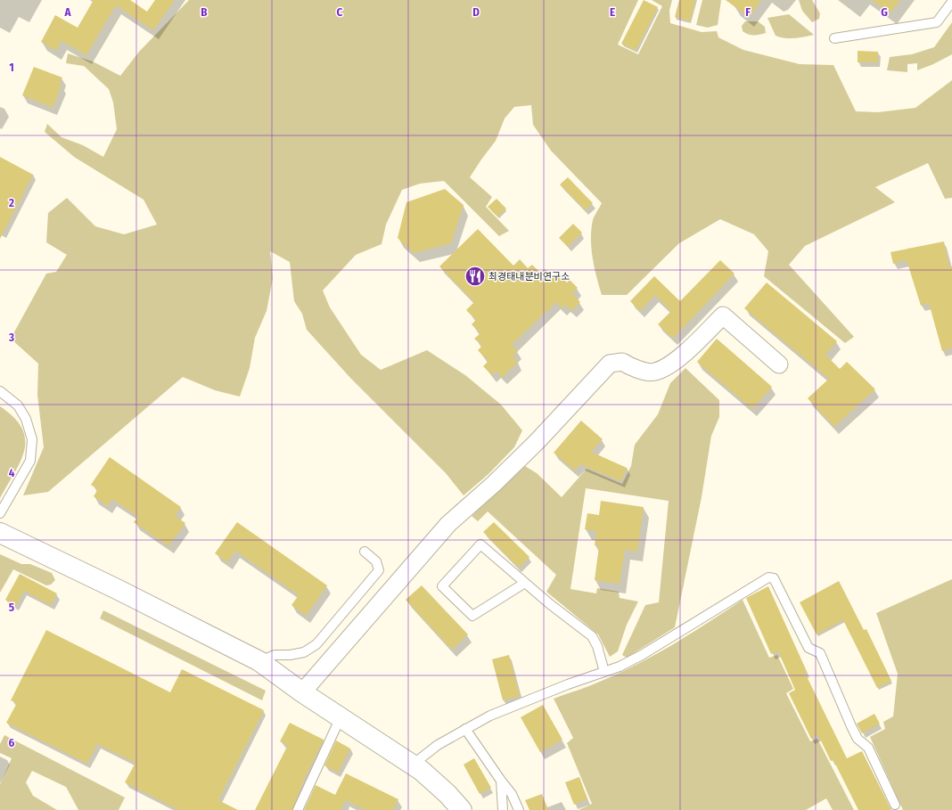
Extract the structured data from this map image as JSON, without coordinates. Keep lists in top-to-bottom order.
{
  "places": {
    "restaurant": ["최경태내분비연구소"]
  },
  "grid": {
    "columns": [
      "A",
      "B",
      "C",
      "D",
      "E",
      "F",
      "G"
    ],
    "rows": [
      "1",
      "2",
      "3",
      "4",
      "5",
      "6"
    ]
  }
}
